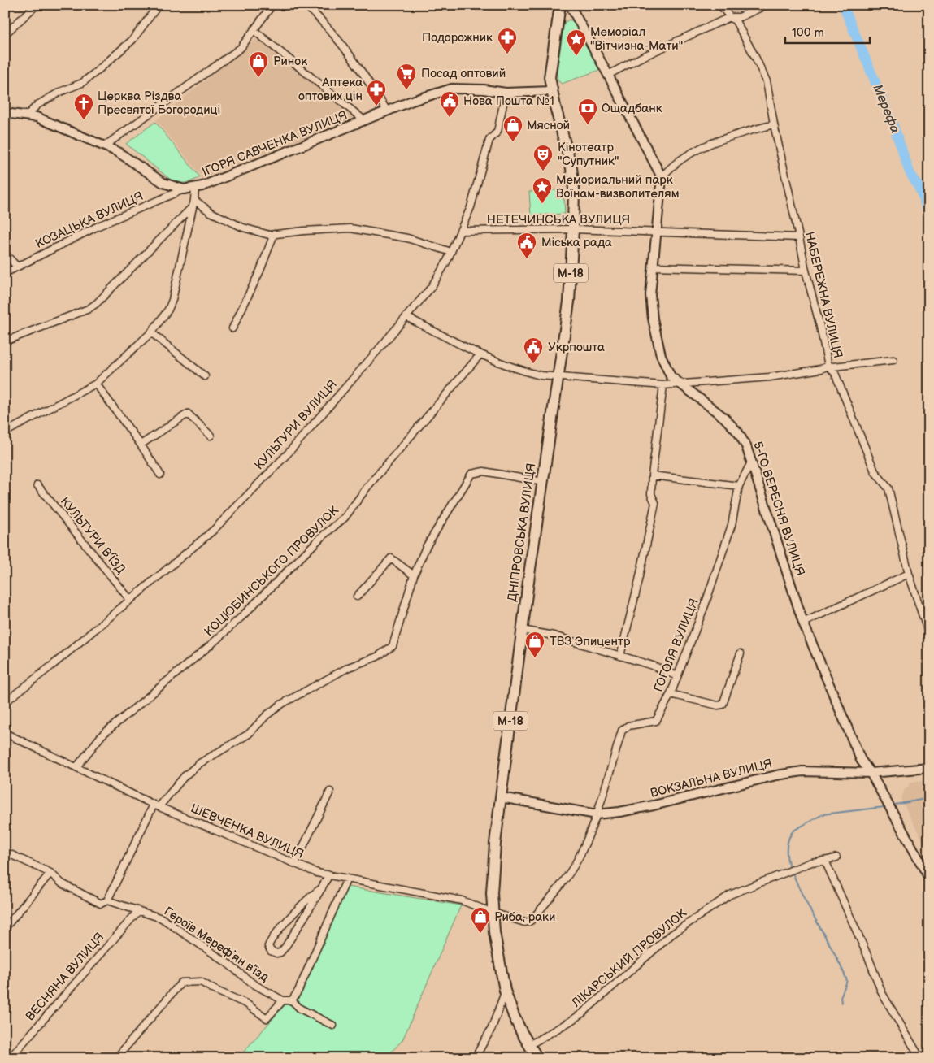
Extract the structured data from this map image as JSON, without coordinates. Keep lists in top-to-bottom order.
{
  "streets": {
    "highway": ["М-18", "ДНІПРОВСЬКА ВУЛИЦЯ"],
    "street": [
      "ІГОРЯ САВЧЕНКА ВУЛИЦЯ",
      "НЕТЕЧИНСЬКА ВУЛИЦЯ",
      "КОЗАЦЬКА ВУЛИЦЯ",
      "НАБЕРЕЖНА ВУЛИЦЯ",
      "КУЛЬТУРИ ВУЛИЦЯ",
      "5-ГО ВЕРЕСНЯ ВУЛИЦЯ",
      "КУЛЬТУРИ В’ЇЗД",
      "КОЦЮБИНСЬКОГО ПРОВУЛОК",
      "ГОГОЛЯ ВУЛИЦЯ",
      "ВОКЗАЛЬНА ВУЛИЦЯ",
      "ШЕВЧЕНКА ВУЛИЦЯ",
      "Героїв Мерефʼян вʼїзд",
      "ЛІКАРСЬКИЙ ПРОВУЛОК",
      "ВЕСНЯНА ВУЛИЦЯ"
    ]
  },
  "crossings": [
    ["ІГОРЯ САВЧЕНКА ВУЛИЦЯ", "КОЗАЦЬКА ВУЛИЦЯ"],
    ["ІГОРЯ САВЧЕНКА ВУЛИЦЯ", "КУЛЬТУРИ ВУЛИЦЯ"],
    ["ІГОРЯ САВЧЕНКА ВУЛИЦЯ", "ДНІПРОВСЬКА ВУЛИЦЯ"],
    ["НЕТЕЧИНСЬКА ВУЛИЦЯ", "НАБЕРЕЖНА ВУЛИЦЯ"],
    ["НЕТЕЧИНСЬКА ВУЛИЦЯ", "КУЛЬТУРИ ВУЛИЦЯ"],
    ["НЕТЕЧИНСЬКА ВУЛИЦЯ", "5-ГО ВЕРЕСНЯ ВУЛИЦЯ"],
    ["НЕТЕЧИНСЬКА ВУЛИЦЯ", "ДНІПРОВСЬКА ВУЛИЦЯ"],
    ["КУЛЬТУРИ ВУЛИЦЯ", "КУЛЬТУРИ В’ЇЗД"],
    ["5-ГО ВЕРЕСНЯ ВУЛИЦЯ", "ГОГОЛЯ ВУЛИЦЯ"],
    ["5-ГО ВЕРЕСНЯ ВУЛИЦЯ", "ВОКЗАЛЬНА ВУЛИЦЯ"],
    ["ДНІПРОВСЬКА ВУЛИЦЯ", "ВОКЗАЛЬНА ВУЛИЦЯ"],
    ["ДНІПРОВСЬКА ВУЛИЦЯ", "ШЕВЧЕНКА ВУЛИЦЯ"],
    ["ДНІПРОВСЬКА ВУЛИЦЯ", "ЛІКАРСЬКИЙ ПРОВУЛОК"],
    ["КОЦЮБИНСЬКОГО ПРОВУЛОК", "ШЕВЧЕНКА ВУЛИЦЯ"],
    ["ГОГОЛЯ ВУЛИЦЯ", "ВОКЗАЛЬНА ВУЛИЦЯ"],
    ["ГОГОЛЯ ВУЛИЦЯ", "ШЕВЧЕНКА ВУЛИЦЯ"],
    ["ВОКЗАЛЬНА ВУЛИЦЯ", "ШЕВЧЕНКА ВУЛИЦЯ"],
    ["Героїв Мерефʼян вʼїзд", "ВЕСНЯНА ВУЛИЦЯ"]
  ],
  "water": ["Мерефа"],
  "places": {
    "pharmacy": ["Подорожник", "Аптека оптових цін"],
    "place": ["Меморіал \"Вітчизна-Мати\"", "Мемориальний парк Воїнам-визволителям"],
    "shop": [
      "Ринок",
      "Мясной",
      "ТВЗ Эпицентр",
      "Риба, раки"
    ],
    "supermarket": ["Посад оптовий"],
    "public building": ["Нова Пошта №1", "Міська рада", "Укрпошта"],
    "church": ["Церква Різдва Пресвятої Богородиці"],
    "bank": ["Ощадбанк"],
    "theatre": ["Кінотеатр \"Супутник\""]
  },
  "scale_bar": "100 m"
}
